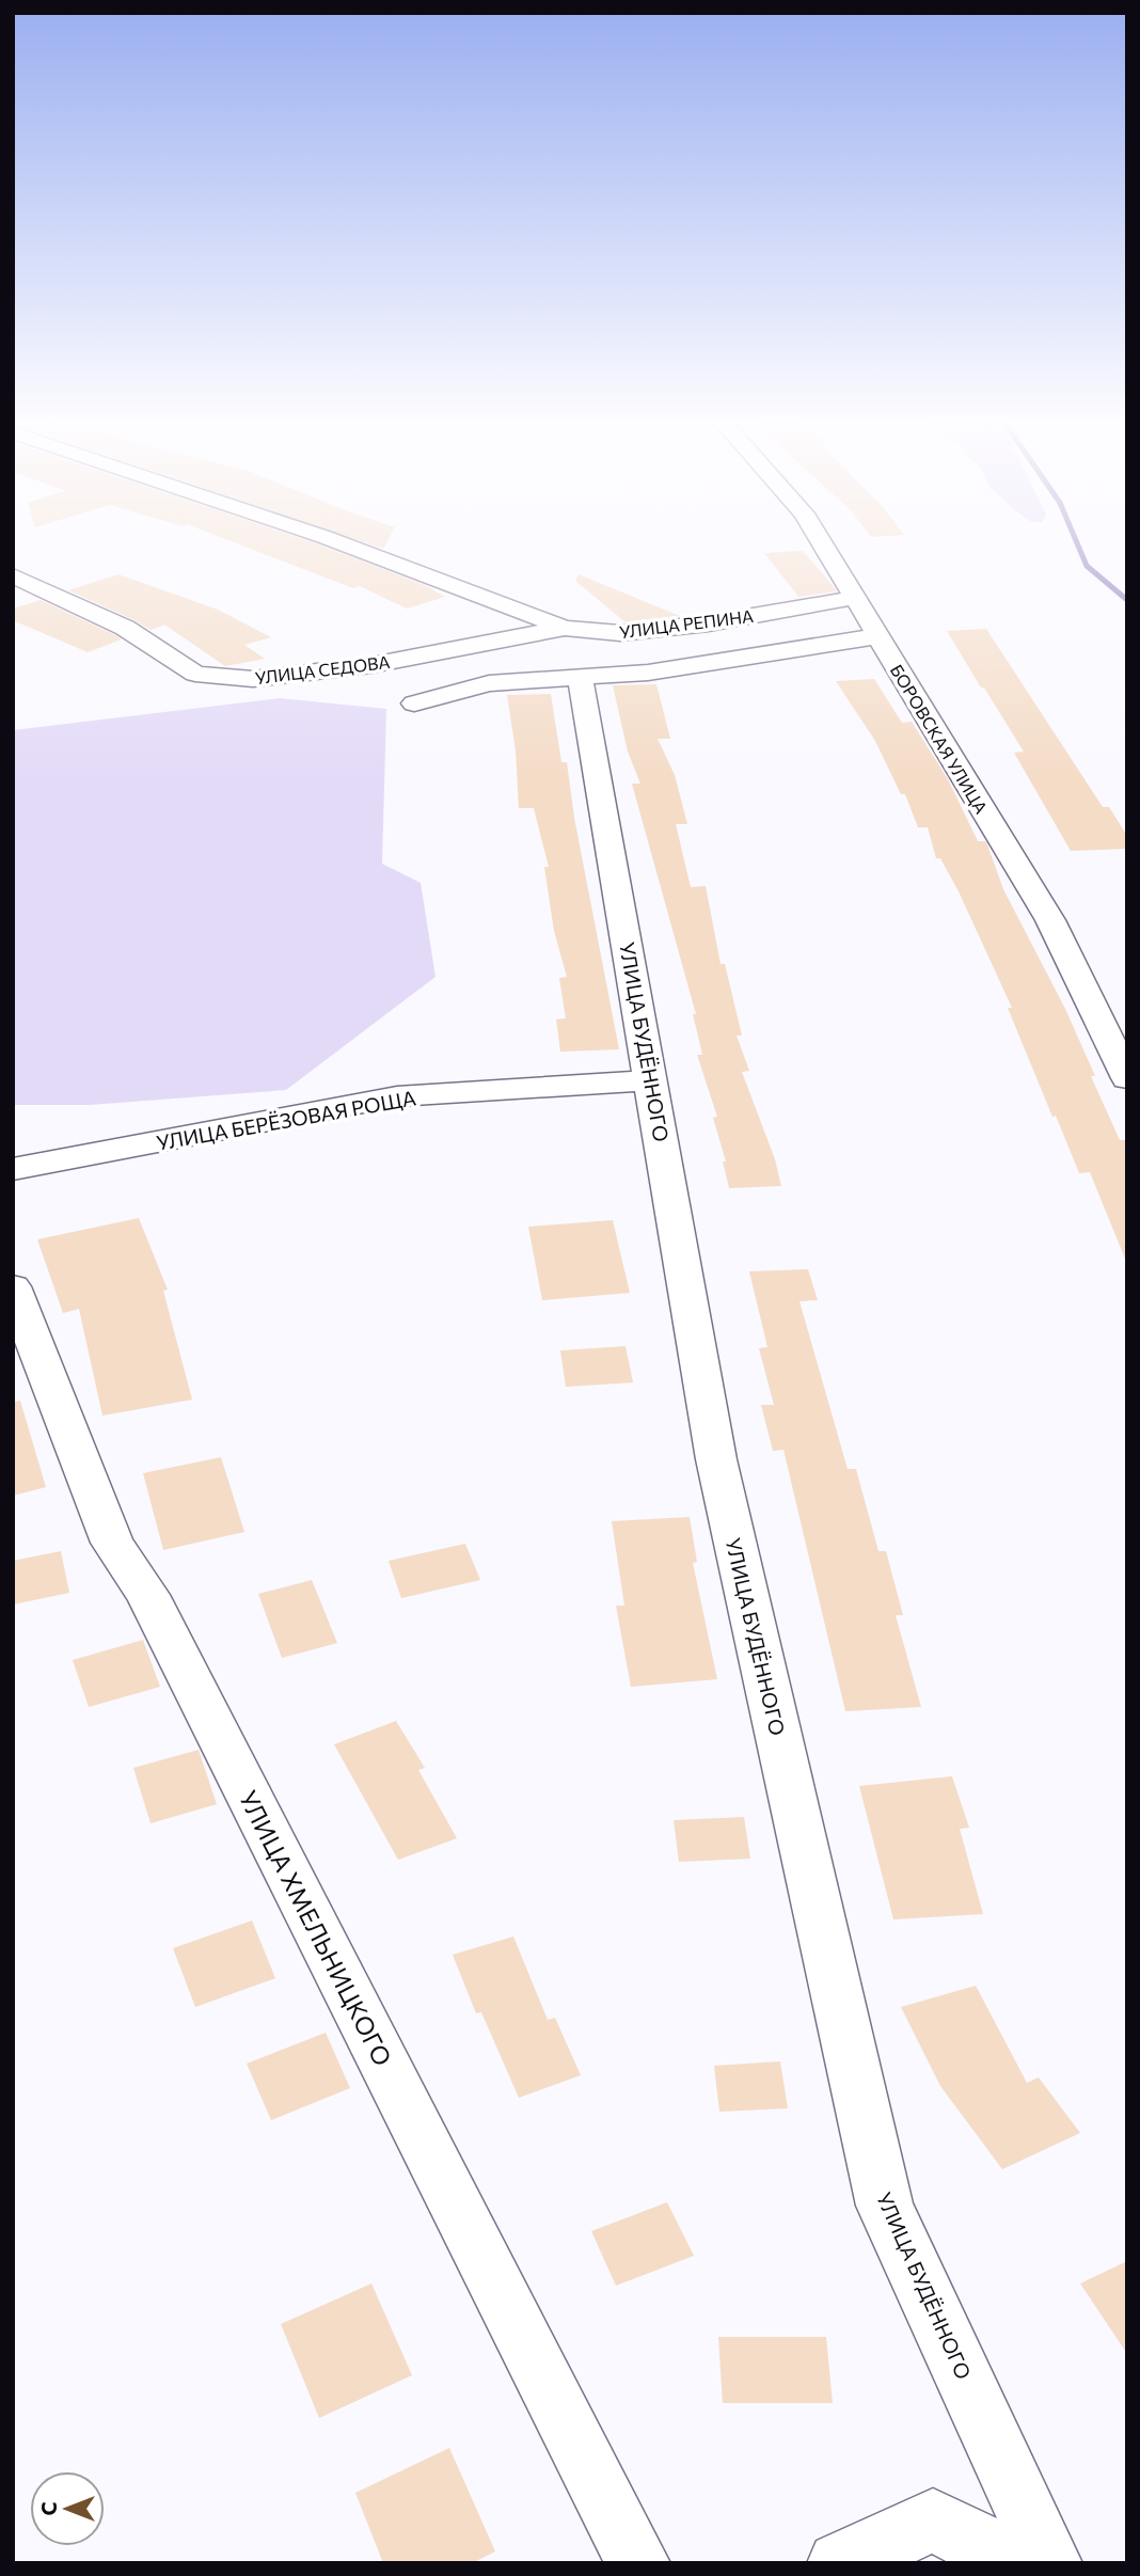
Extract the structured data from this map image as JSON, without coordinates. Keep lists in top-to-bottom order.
{
  "streets": {
    "street": [
      "УЛИЦА РЕПИНА",
      "УЛИЦА СЕДОВА",
      "БОРОВСКАЯ УЛИЦА",
      "УЛИЦА БУДЁННОГО",
      "УЛИЦА БЕРЁЗОВАЯ РОЩА",
      "УЛИЦА ХМЕЛЬНИЦКОГО"
    ]
  },
  "crossings": [
    ["УЛИЦА РЕПИНА", "УЛИЦА СЕДОВА"],
    ["УЛИЦА РЕПИНА", "БОРОВСКАЯ УЛИЦА"],
    ["УЛИЦА БУДЁННОГО", "УЛИЦА БЕРЁЗОВАЯ РОЩА"]
  ],
  "north": "left"
}
